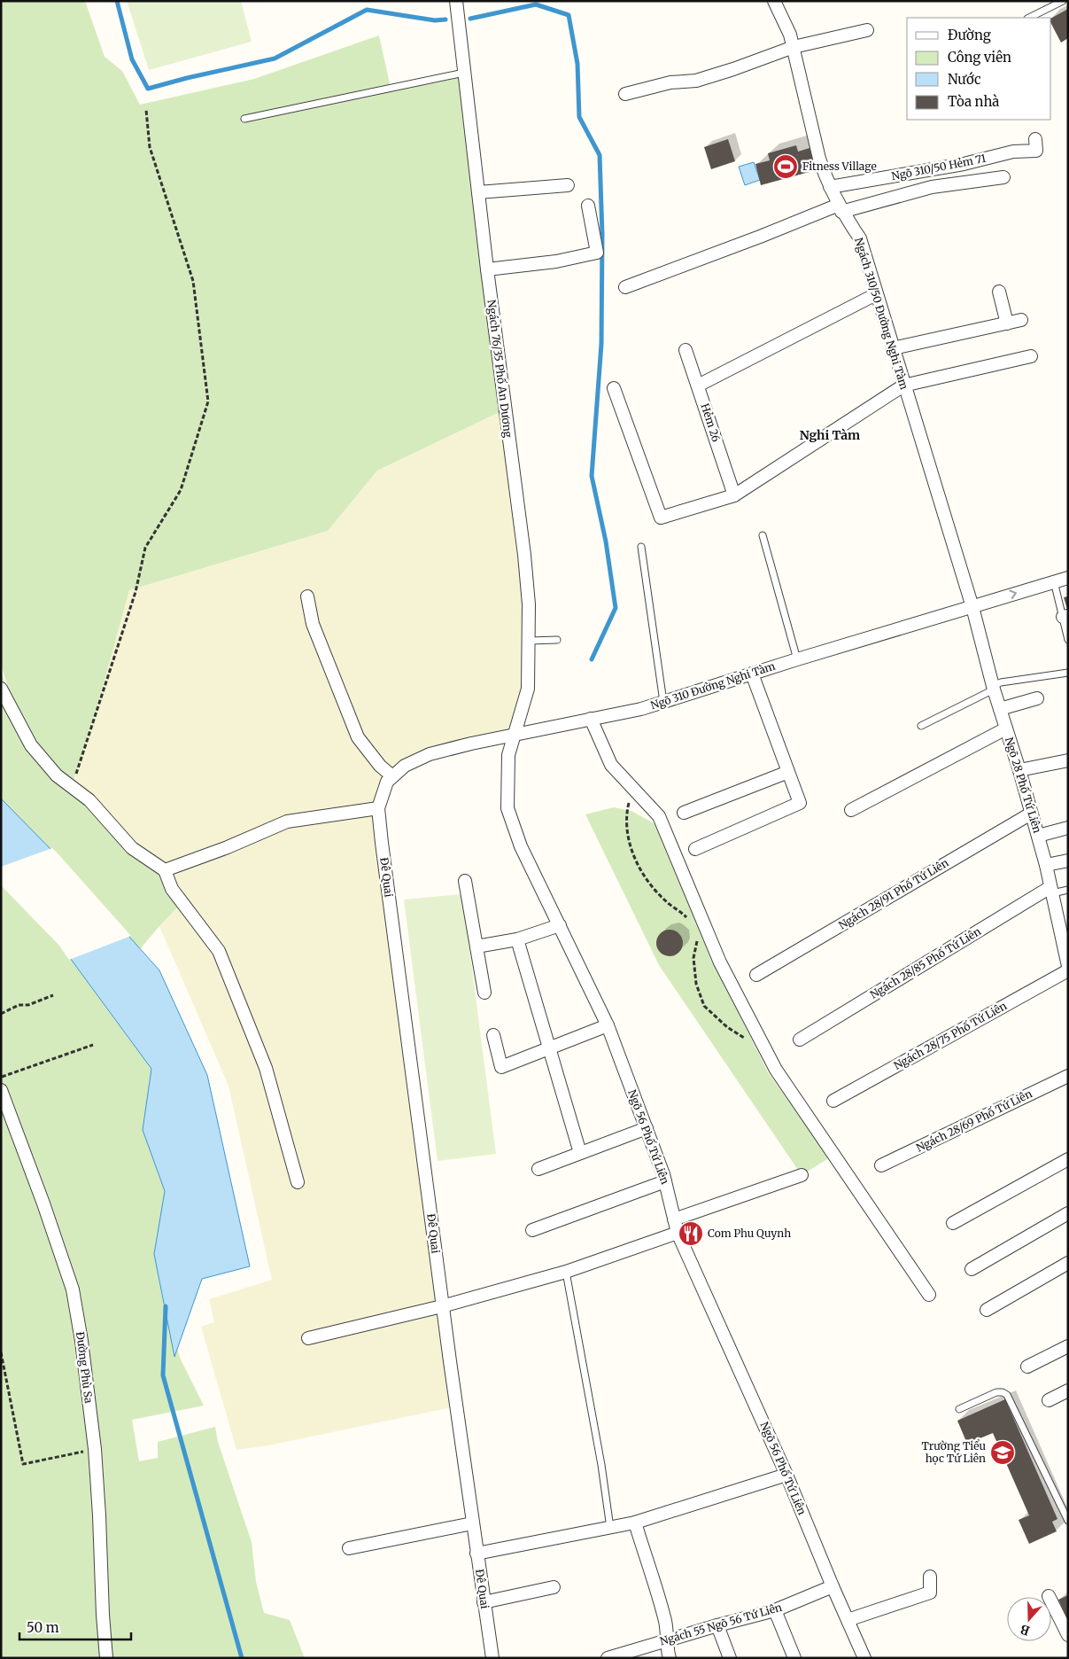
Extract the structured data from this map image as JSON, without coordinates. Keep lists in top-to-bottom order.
{
  "streets": {
    "street": [
      "Ngõ 310/50 Hẻm 71",
      "Ngách 310/50 Đường Nghi Tàm",
      "Ngách 76/35 Phố An Dương",
      "Hẻm 26",
      "Ngõ 310 Đường Nghi Tàm",
      "Ngõ 28 Phố Tứ Liên",
      "Đê Quai",
      "Ngách 28/91 Phố Tứ Liên",
      "Ngách 28/85 Phố Tứ Liên",
      "Ngách 28/75 Phố Tứ Liên",
      "Ngách 28/69 Phố Tứ Liên",
      "Ngõ 56 Phố Tứ Liên",
      "Đường Phù Sa",
      "Ngách 55 Ngõ 56 Tứ Liên"
    ]
  },
  "crossings": [
    ["Ngõ 310/50 Hẻm 71", "Ngách 310/50 Đường Nghi Tàm"],
    ["Ngách 310/50 Đường Nghi Tàm", "Ngõ 310 Đường Nghi Tàm"],
    ["Ngách 310/50 Đường Nghi Tàm", "Ngõ 28 Phố Tứ Liên"],
    ["Ngách 76/35 Phố An Dương", "Ngõ 310 Đường Nghi Tàm"],
    ["Ngách 76/35 Phố An Dương", "Ngõ 56 Phố Tứ Liên"],
    ["Ngõ 310 Đường Nghi Tàm", "Ngõ 28 Phố Tứ Liên"],
    ["Ngõ 310 Đường Nghi Tàm", "Đê Quai"],
    ["Ngõ 310 Đường Nghi Tàm", "Ngõ 56 Phố Tứ Liên"],
    ["Ngõ 28 Phố Tứ Liên", "Ngách 28/91 Phố Tứ Liên"],
    ["Ngõ 28 Phố Tứ Liên", "Ngách 28/85 Phố Tứ Liên"],
    ["Ngõ 56 Phố Tứ Liên", "Ngách 55 Ngõ 56 Tứ Liên"]
  ],
  "districts": ["Nghi Tàm"],
  "places": {
    "sports": ["Fitness Village"],
    "restaurant": ["Com Phu Quynh"],
    "school or university": ["Trường Tiểu học Tứ Liên"]
  },
  "legend": [
    "Đường",
    "Công viên",
    "Nước",
    "Tòa nhà"
  ],
  "scale_bar": "50 m",
  "north": "bottom"
}
